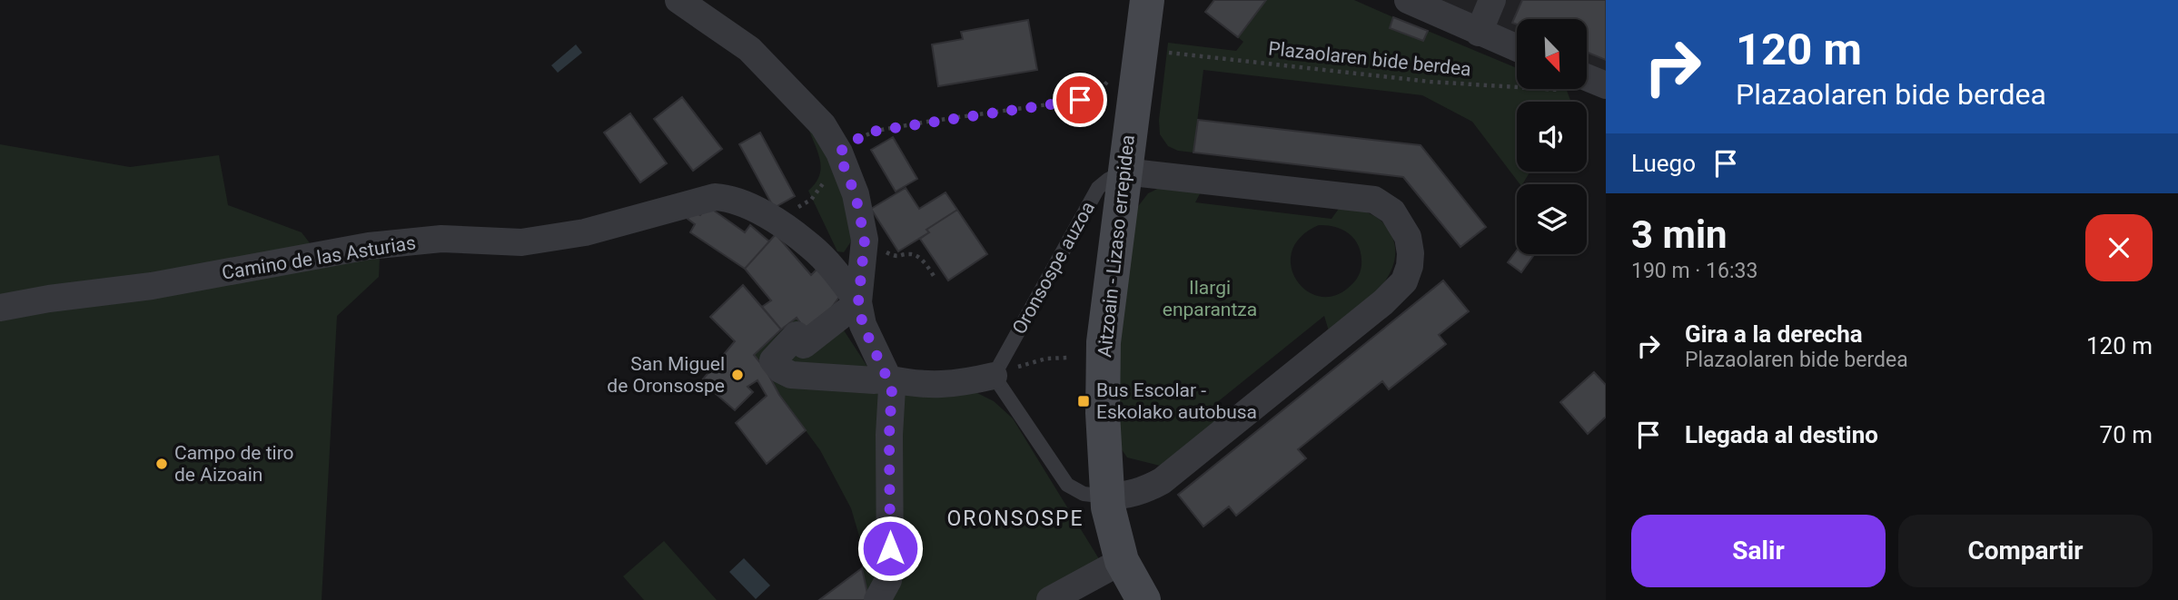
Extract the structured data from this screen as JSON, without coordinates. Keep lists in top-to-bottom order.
{
  "streets": {
    "street": ["Aitzoain - Lizaso errepidea", "Camino de las Asturias"],
    "lane": ["Oronsospe auzoa"],
    "path": ["Plazaolaren bide berdea"]
  },
  "crossings": [
    ["Aitzoain - Lizaso errepidea", "Oronsospe auzoa"]
  ],
  "districts": ["ORONSOSPE"],
  "parks": ["Ilargi enparantza"],
  "places": {
    "other": ["San Miguel de Oronsospe", "Campo de tiro de Aizoain"],
    "transit": ["Bus Escolar - Eskolako autobusa"]
  },
  "north": "bottom right",
  "page": {
    "turn": ["120 m", "Plazaolaren bide berdea"],
    "then": "Luego",
    "heading": ["3 min", "190 m · 16:33"],
    "list": [
      {
        "name": "Gira a la derecha",
        "note": "Plazaolaren bide berdea",
        "value": "120 m"
      },
      {
        "name": "Llegada al destino",
        "value": "70 m"
      }
    ],
    "buttons": ["Salir", "Compartir"]
  }
}
